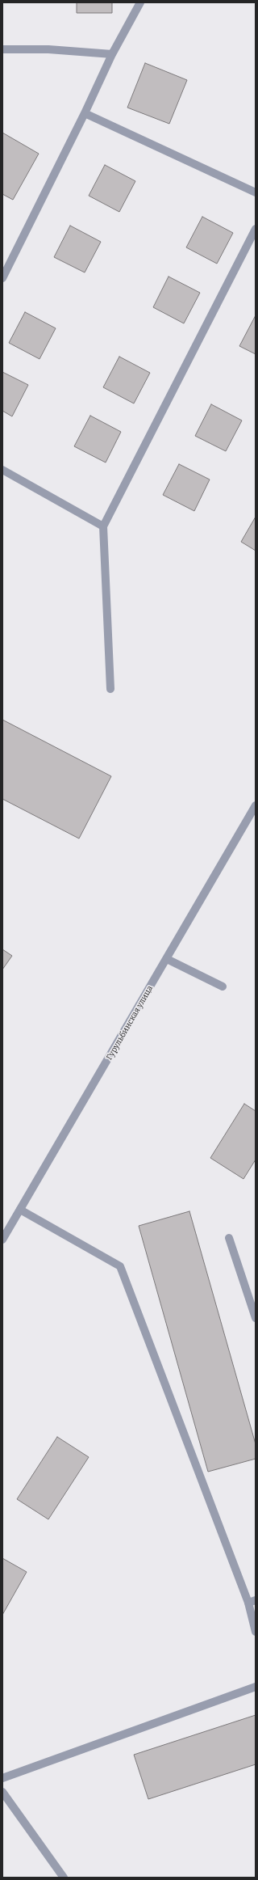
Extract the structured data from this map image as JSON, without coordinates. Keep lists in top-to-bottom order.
{
  "streets": {
    "street": ["Гурульбинская улица"]
  }
}
